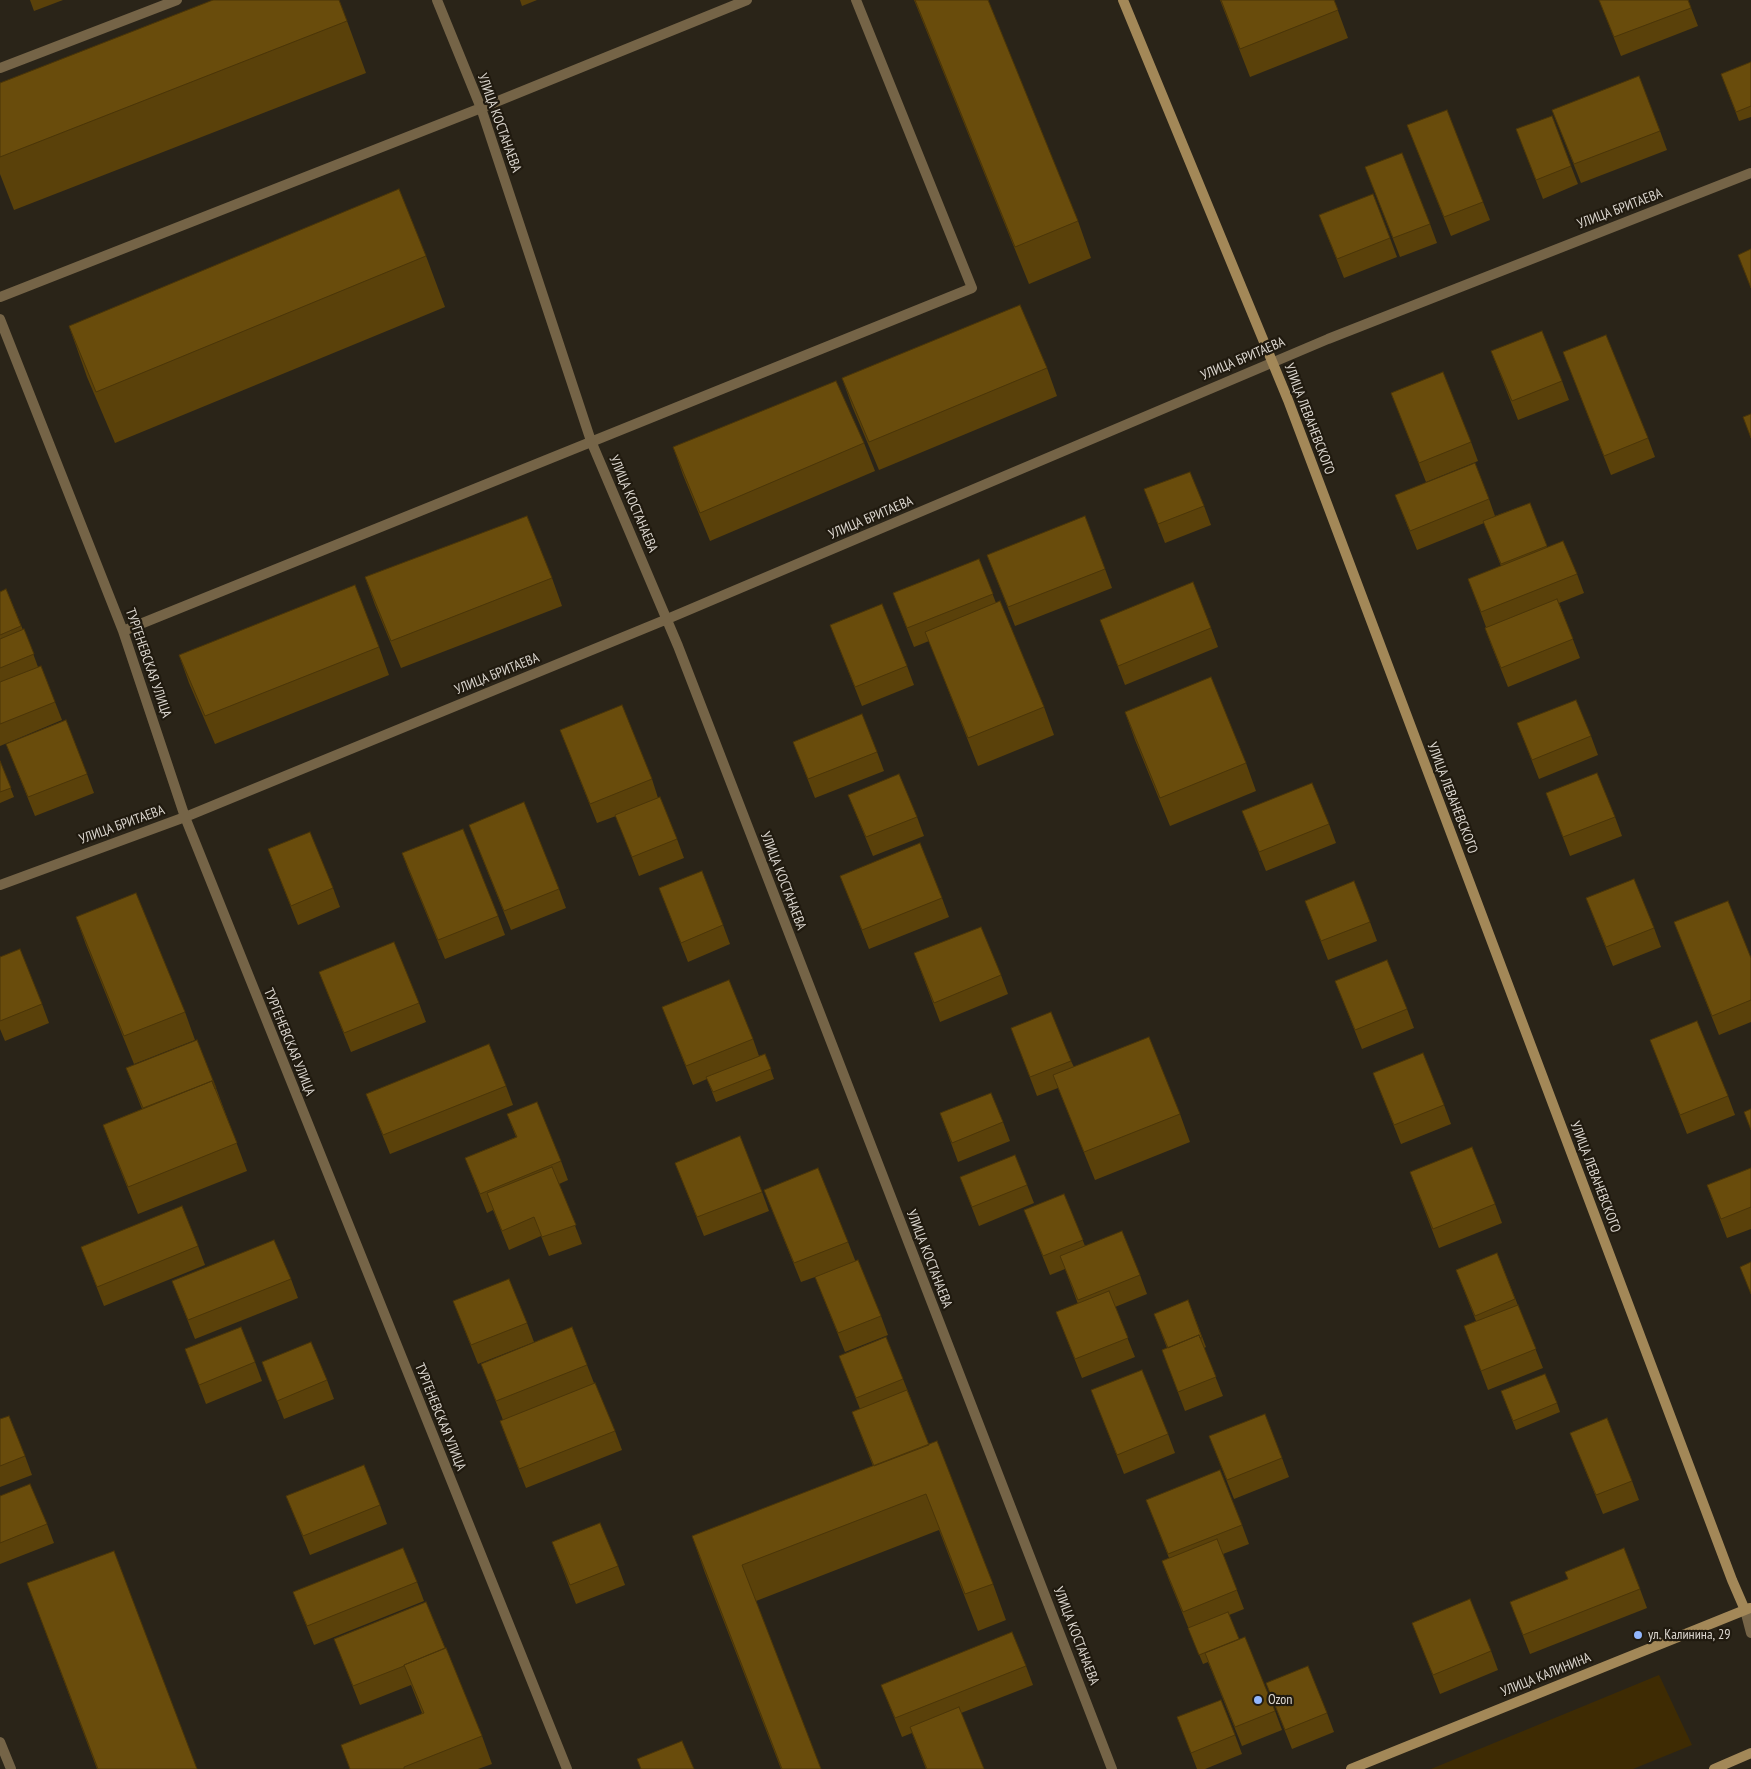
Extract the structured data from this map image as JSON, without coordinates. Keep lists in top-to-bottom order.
{
  "streets": {
    "street": [
      "УЛИЦА КОСТАНАЕВА",
      "УЛИЦА БРИТАЕВА",
      "УЛИЦА ЛЕВАНЕВСКОГО",
      "ТУРГЕНЕВСКАЯ УЛИЦА",
      "УЛИЦА КАЛИНИНА"
    ]
  },
  "crossings": [
    ["УЛИЦА КОСТАНАЕВА", "УЛИЦА БРИТАЕВА"],
    ["УЛИЦА БРИТАЕВА", "УЛИЦА ЛЕВАНЕВСКОГО"],
    ["УЛИЦА БРИТАЕВА", "ТУРГЕНЕВСКАЯ УЛИЦА"],
    ["УЛИЦА ЛЕВАНЕВСКОГО", "УЛИЦА КАЛИНИНА"]
  ],
  "places": ["ул. Калинина, 29", "Ozon"]
}
